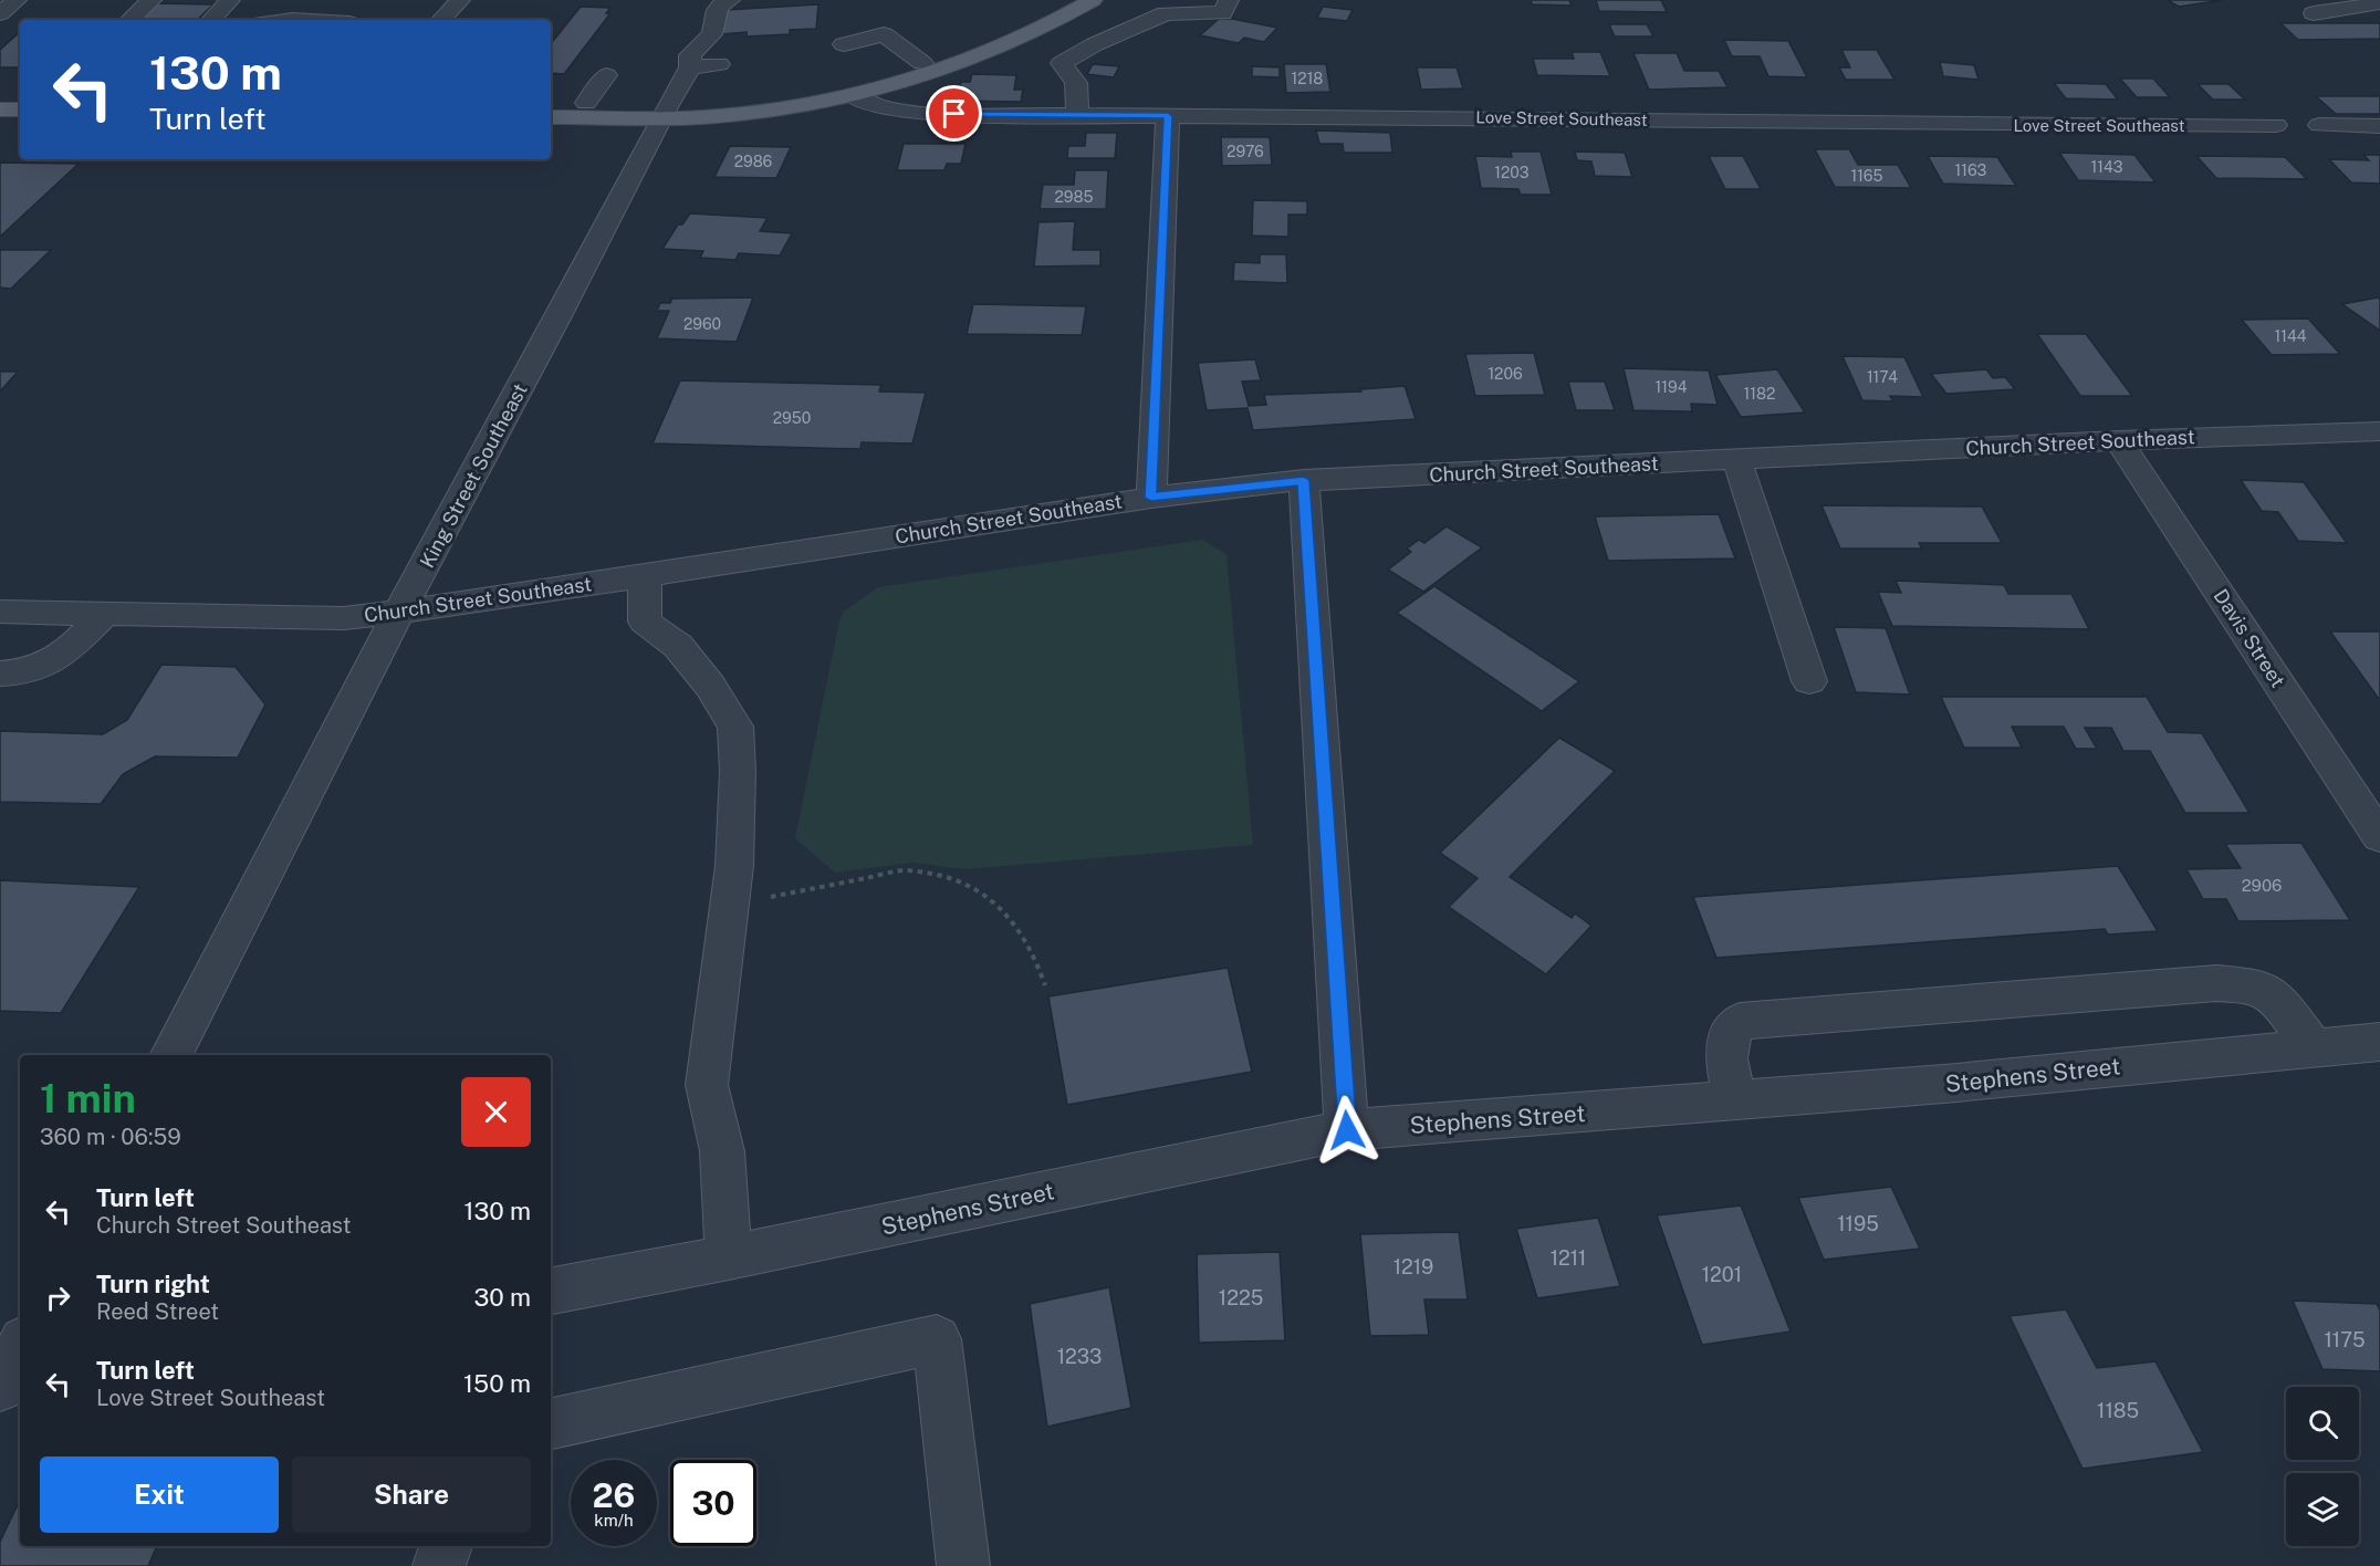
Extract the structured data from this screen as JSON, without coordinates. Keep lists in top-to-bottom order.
{
  "streets": {
    "street": [
      "Love Street Southeast",
      "Church Street Southeast",
      "King Street Southeast",
      "Davis Street",
      "Stephens Street"
    ]
  },
  "crossings": [
    ["Church Street Southeast", "King Street Southeast"],
    ["Church Street Southeast", "Davis Street"]
  ],
  "house_numbers": [
    "1218",
    "2976",
    "2986",
    "1143",
    "1163",
    "1203",
    "1165",
    "2985",
    "2960",
    "1144",
    "1206",
    "1174",
    "1194",
    "1182",
    "2950",
    "2906",
    "1195",
    "1211",
    "1219",
    "1201",
    "1225",
    "1175",
    "1233",
    "1185"
  ],
  "page": {
    "turn": ["130 m", "Turn left"],
    "heading": ["1 min", "360 m · 06:59"],
    "list": [
      {
        "name": "Turn left",
        "note": "Church Street Southeast",
        "value": "130 m"
      },
      {
        "name": "Turn right",
        "note": "Reed Street",
        "value": "30 m"
      },
      {
        "name": "Turn left",
        "note": "Love Street Southeast",
        "value": "150 m"
      }
    ],
    "buttons": ["Exit", "Share"],
    "speed": "26 km/h",
    "limit": "30"
  }
}
